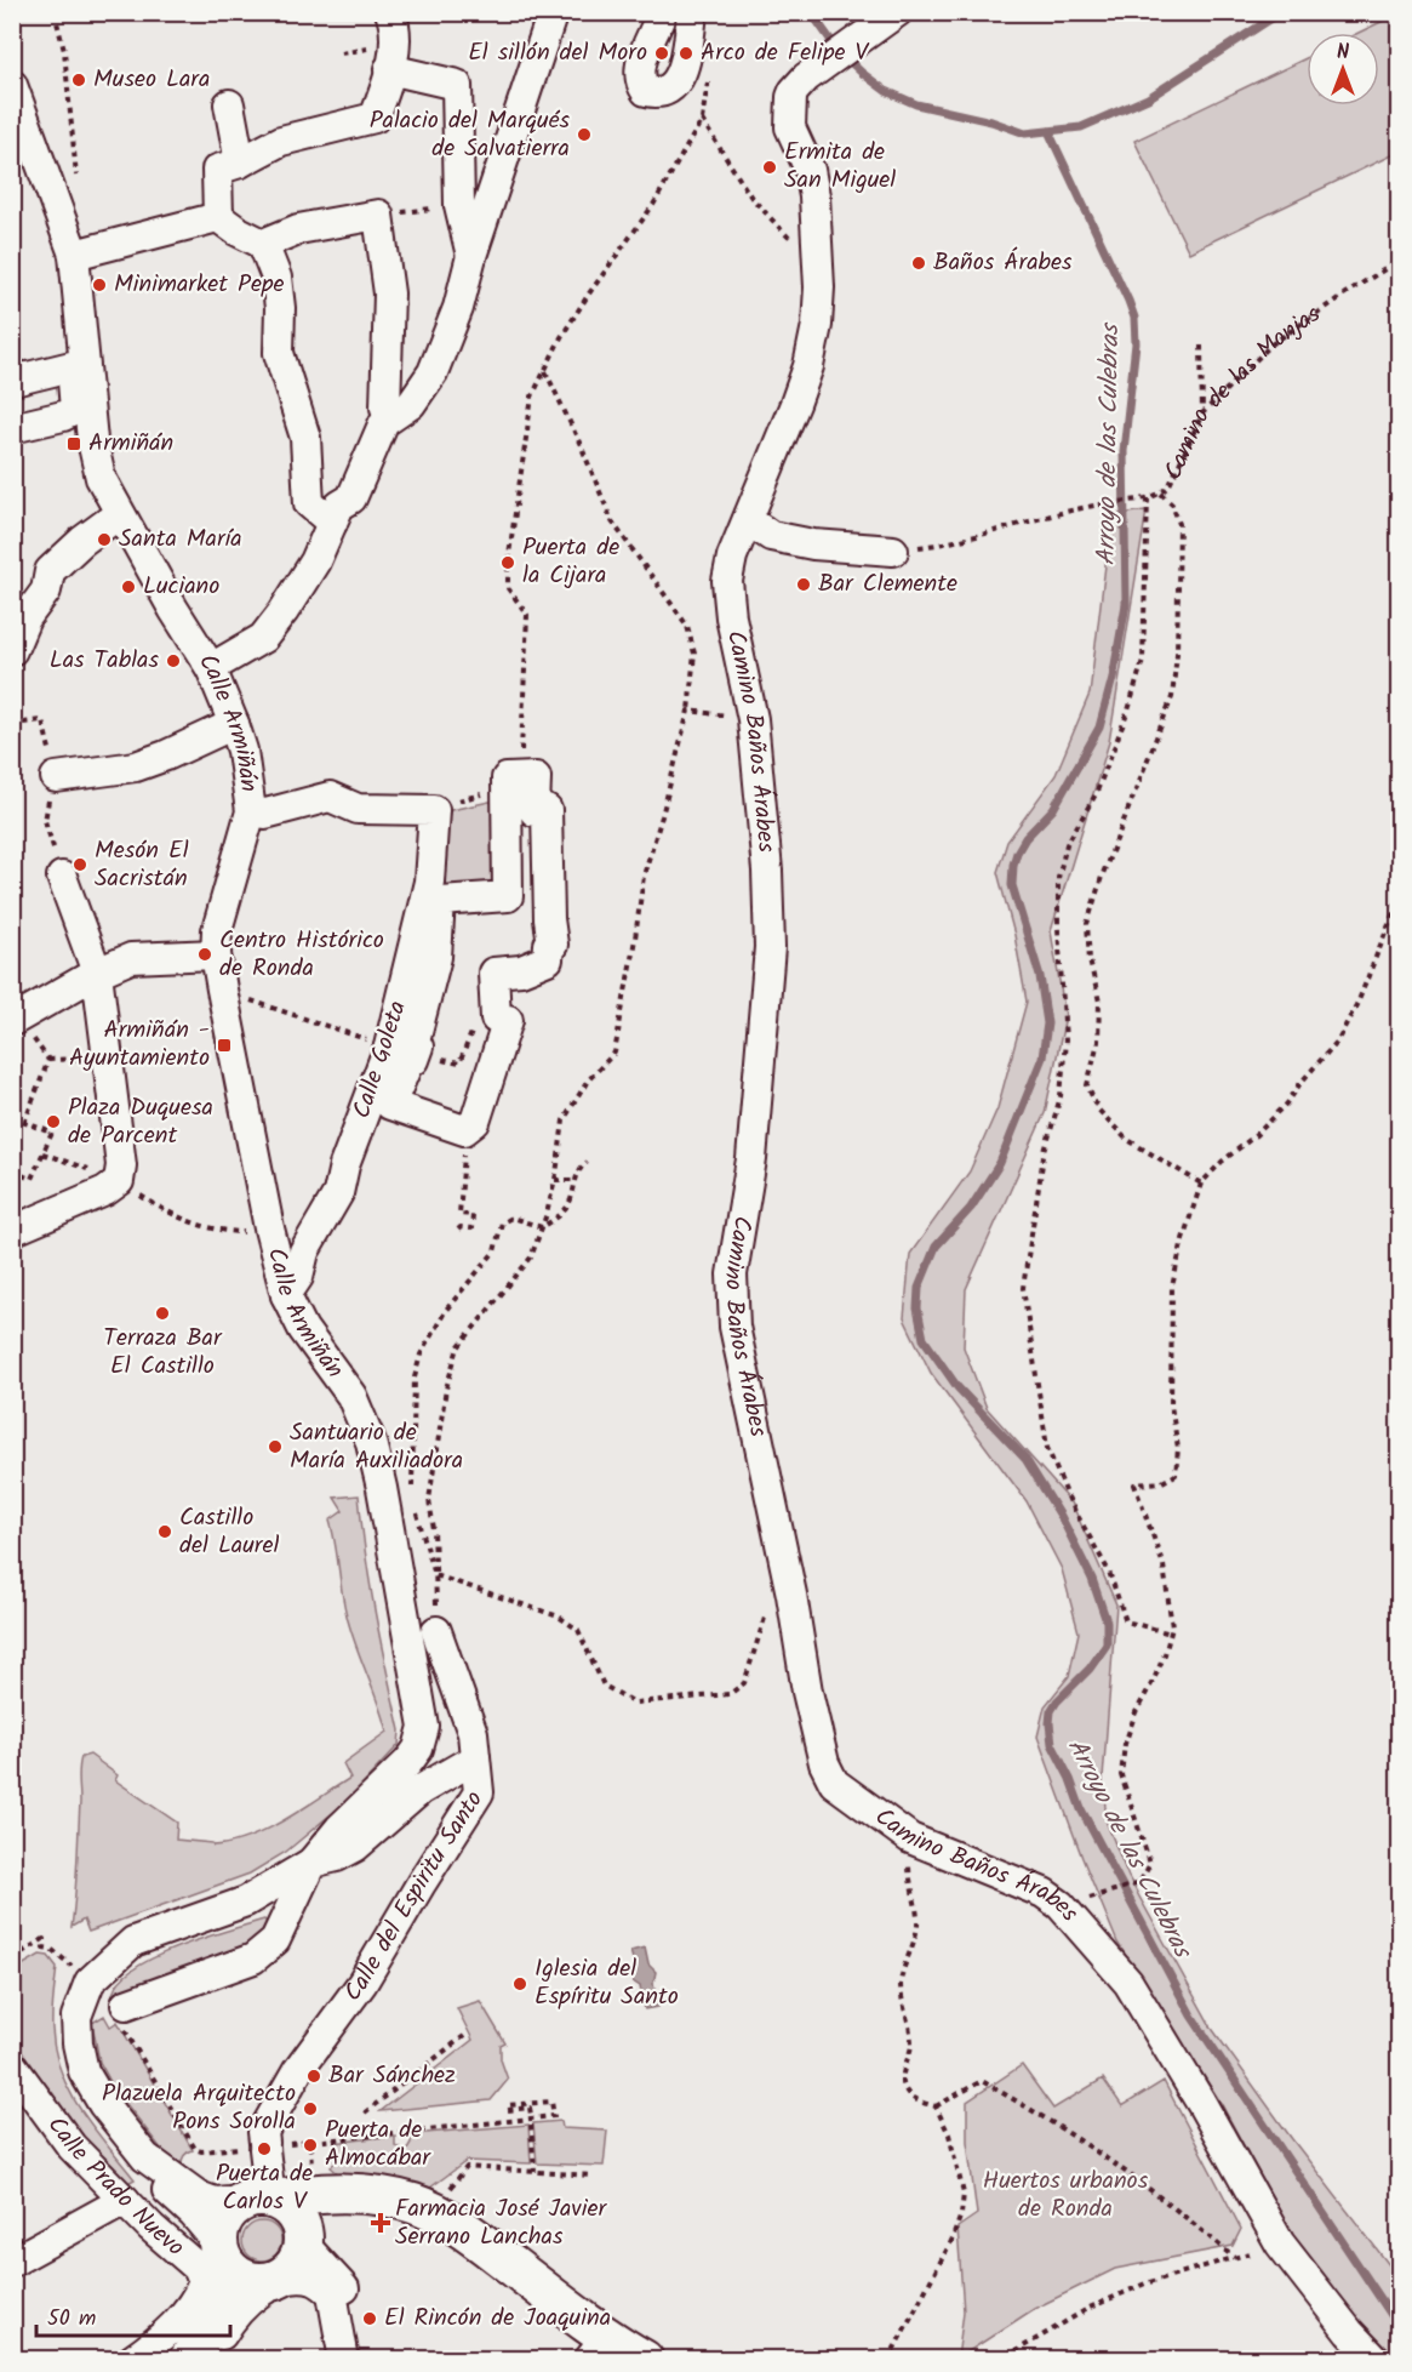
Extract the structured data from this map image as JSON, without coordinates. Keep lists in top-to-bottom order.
{
  "streets": {
    "street": [
      "Calle Armiñán",
      "Camino Baños Árabes",
      "Calle Goleta",
      "Calle del Espiritu Santo",
      "Calle Prado Nuevo"
    ],
    "path": ["Camino de las Monjas"]
  },
  "crossings": [
    ["Calle Armiñán", "Calle Goleta"],
    ["Calle del Espiritu Santo", "Calle Prado Nuevo"]
  ],
  "water": ["Arroyo de las Culebras"],
  "parks": ["Huertos urbanos de Ronda"],
  "places": {
    "other": [
      "El sillón del Moro",
      "Arco de Felipe V",
      "Museo Lara",
      "Palacio del Marqués de Salvatierra",
      "Ermita de San Miguel",
      "Baños Árabes",
      "Minimarket Pepe",
      "Santa María",
      "Puerta de la Cijara",
      "Bar Clemente",
      "Luciano",
      "Las Tablas",
      "Mesón El Sacristán",
      "Centro Histórico de Ronda",
      "Plaza Duquesa de Parcent",
      "Terraza Bar El Castillo",
      "Santuario de María Auxiliadora",
      "Castillo del Laurel",
      "Iglesia del Espíritu Santo",
      "Bar Sánchez",
      "Plazuela Arquitecto Pons Sorolla",
      "Puerta de Almocábar",
      "Puerta de Carlos V",
      "El Rincón de Joaquina"
    ],
    "transit": ["Armiñán", "Armiñán - Ayuntamiento"],
    "health": ["Farmacia José Javier Serrano Lanchas"]
  },
  "scale_bar": "50 m",
  "north": "top"
}
